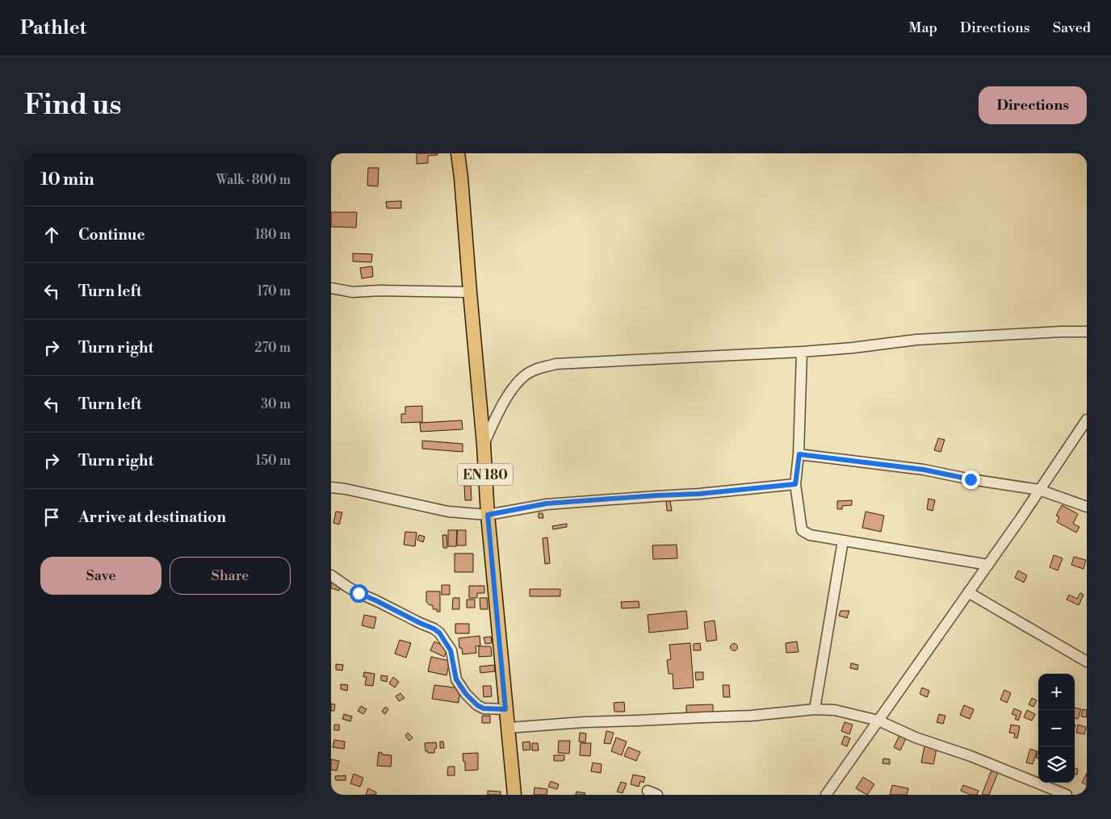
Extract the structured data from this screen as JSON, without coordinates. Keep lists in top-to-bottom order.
{
  "streets": {
    "main road": ["EN 180"]
  },
  "page": {
    "header": "Pathlet",
    "nav": ["Map", "Directions", "Saved"],
    "buttons": [
      "Directions",
      ["Save", "Share"]
    ],
    "title": "Find us",
    "heading": ["10 min", "Walk · 800 m"],
    "list": [
      ["Continue", "180 m"],
      ["Turn left", "170 m"],
      ["Turn right", "270 m"],
      ["Turn left", "30 m"],
      ["Turn right", "150 m"],
      "Arrive at destination"
    ],
    "map_buttons": ["+", "−"]
  }
}
